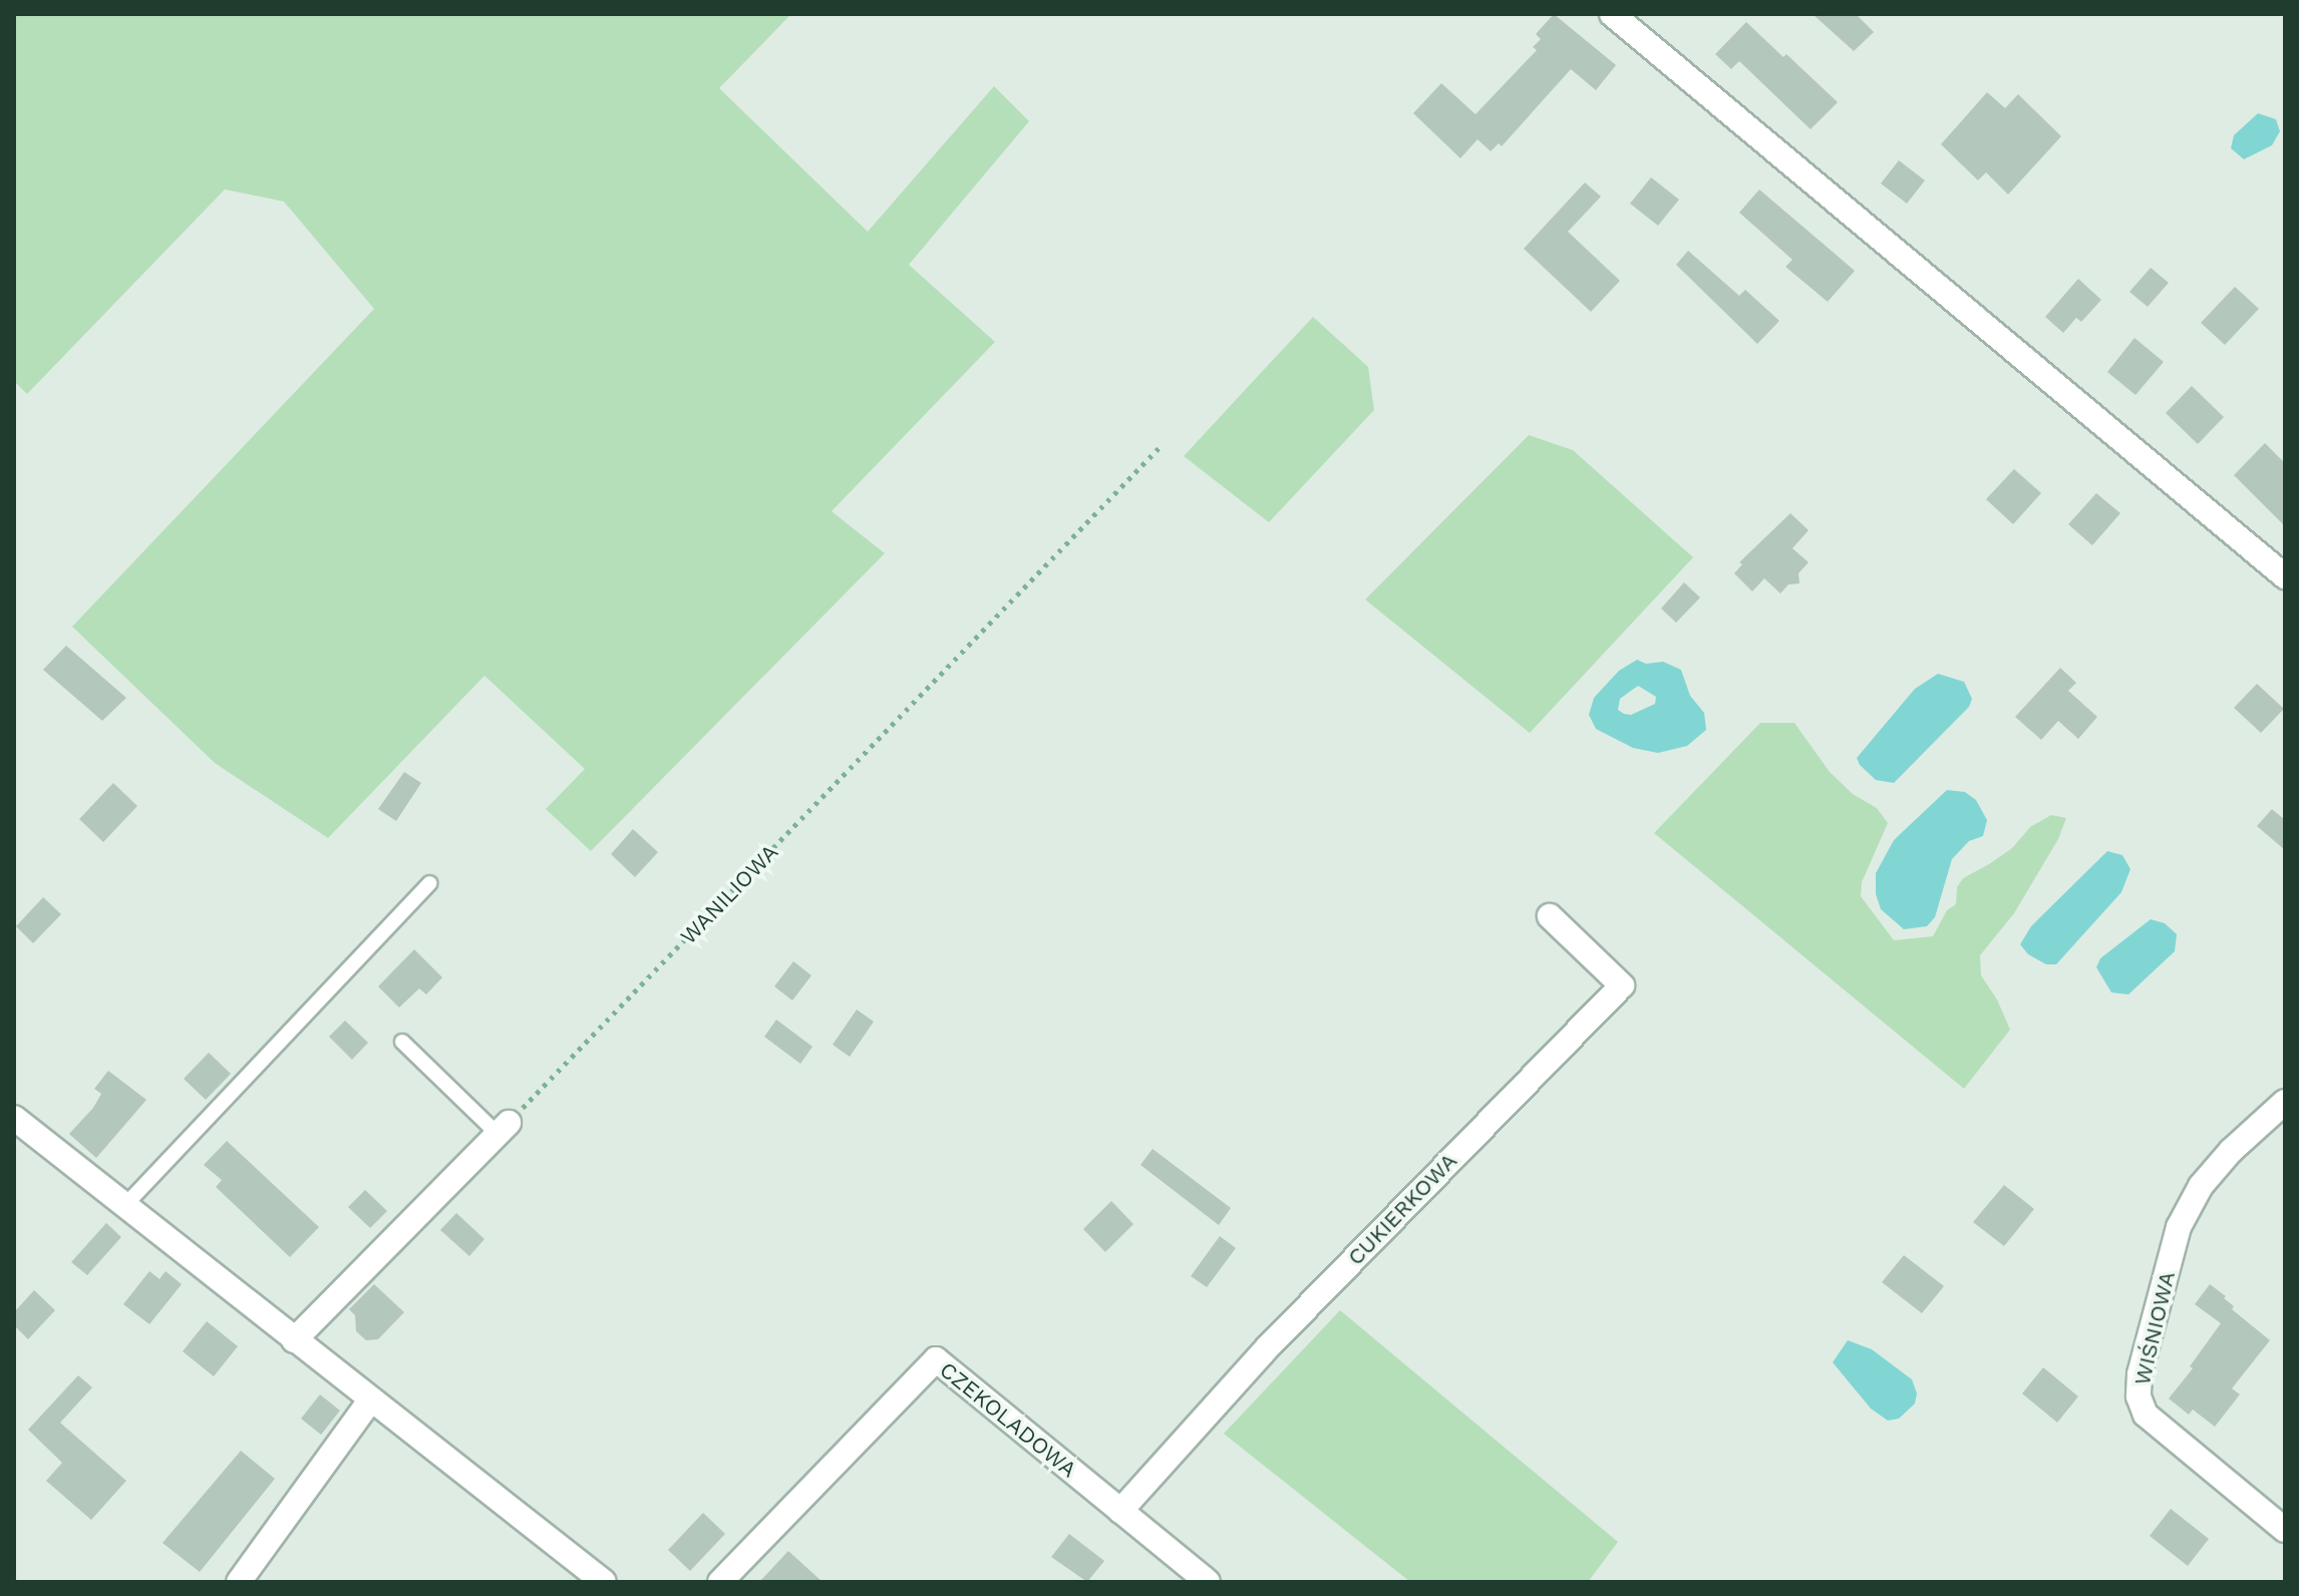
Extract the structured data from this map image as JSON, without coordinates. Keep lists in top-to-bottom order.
{
  "streets": {
    "street": ["CUKIERKOWA", "WIŚNIOWA", "CZEKOLADOWA"],
    "path": ["WANILIOWA"]
  },
  "crossings": [
    ["CUKIERKOWA", "CZEKOLADOWA"]
  ]
}
